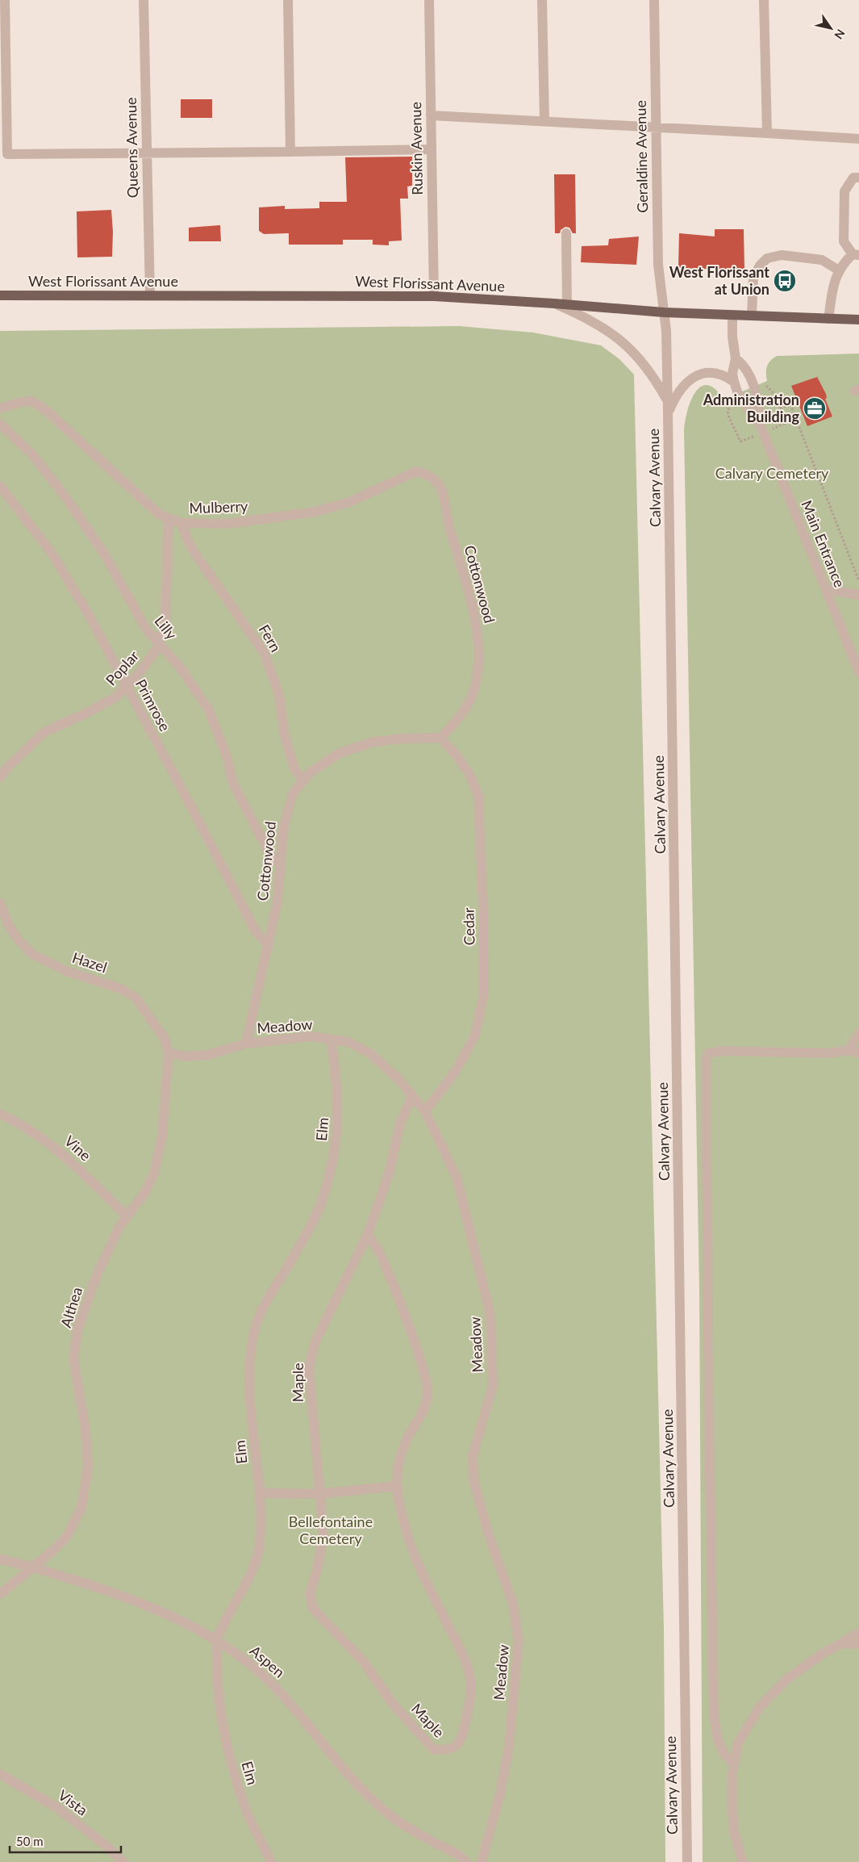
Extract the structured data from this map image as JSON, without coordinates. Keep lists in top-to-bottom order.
{
  "streets": {
    "main road": ["West Florissant Avenue"],
    "street": [
      "Queens Avenue",
      "Ruskin Avenue",
      "Geraldine Avenue",
      "Calvary Avenue",
      "Mulberry",
      "Main Entrance",
      "Cottonwood",
      "Lilly",
      "Fern",
      "Poplar",
      "Primrose",
      "Cedar",
      "Hazel",
      "Meadow",
      "Elm",
      "Vine",
      "Althea",
      "Maple",
      "Aspen",
      "Vista"
    ]
  },
  "crossings": [
    ["Queens Avenue", "West Florissant Avenue"],
    ["Ruskin Avenue", "West Florissant Avenue"],
    ["Geraldine Avenue", "West Florissant Avenue"],
    ["Geraldine Avenue", "Calvary Avenue"],
    ["West Florissant Avenue", "Calvary Avenue"],
    ["West Florissant Avenue", "Main Entrance"],
    ["Mulberry", "Cottonwood"],
    ["Mulberry", "Fern"],
    ["Mulberry", "Poplar"],
    ["Cottonwood", "Lilly"],
    ["Cottonwood", "Fern"],
    ["Cottonwood", "Primrose"],
    ["Cottonwood", "Cedar"],
    ["Cottonwood", "Meadow"],
    ["Lilly", "Poplar"],
    ["Poplar", "Primrose"],
    ["Cedar", "Meadow"],
    ["Hazel", "Meadow"],
    ["Hazel", "Althea"],
    ["Meadow", "Elm"],
    ["Meadow", "Althea"],
    ["Meadow", "Maple"],
    ["Elm", "Aspen"],
    ["Vine", "Althea"],
    ["Althea", "Aspen"]
  ],
  "parks": ["Calvary Cemetery", "Bellefontaine Cemetery"],
  "places": {
    "bus stop": ["West Florissant at Union"],
    "office": ["Administration Building"]
  },
  "scale_bar": "50 m",
  "north": "bottom right"
}
